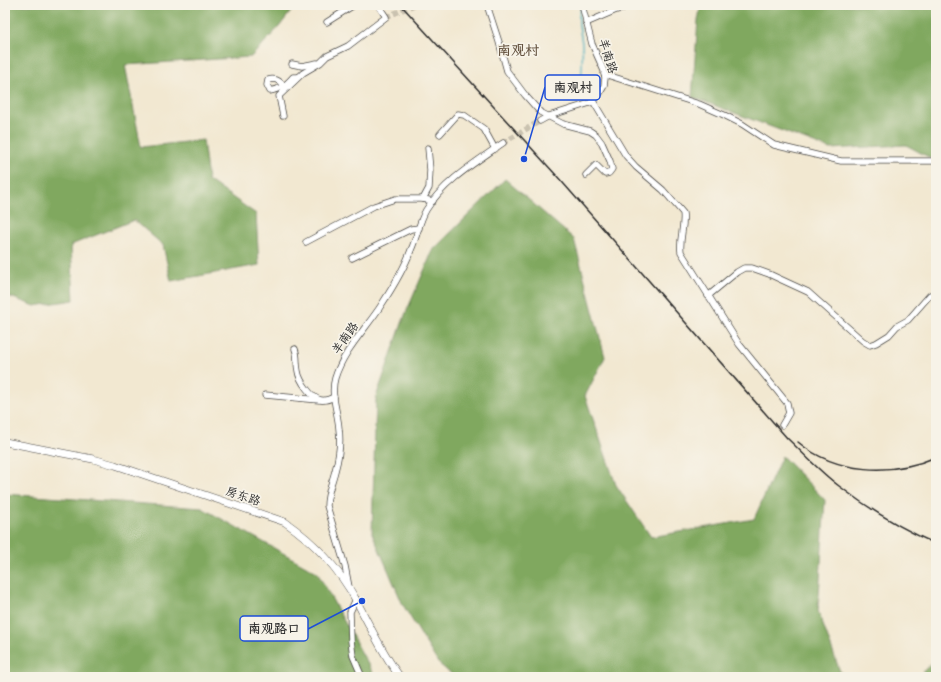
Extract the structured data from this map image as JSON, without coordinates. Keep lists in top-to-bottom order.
{
  "streets": {
    "main road": ["房东路"],
    "street": ["羊南路"]
  },
  "crossings": [
    ["羊南路", "房东路"]
  ],
  "districts": ["南观村"],
  "places": ["南观村", "南观路口"]
}
